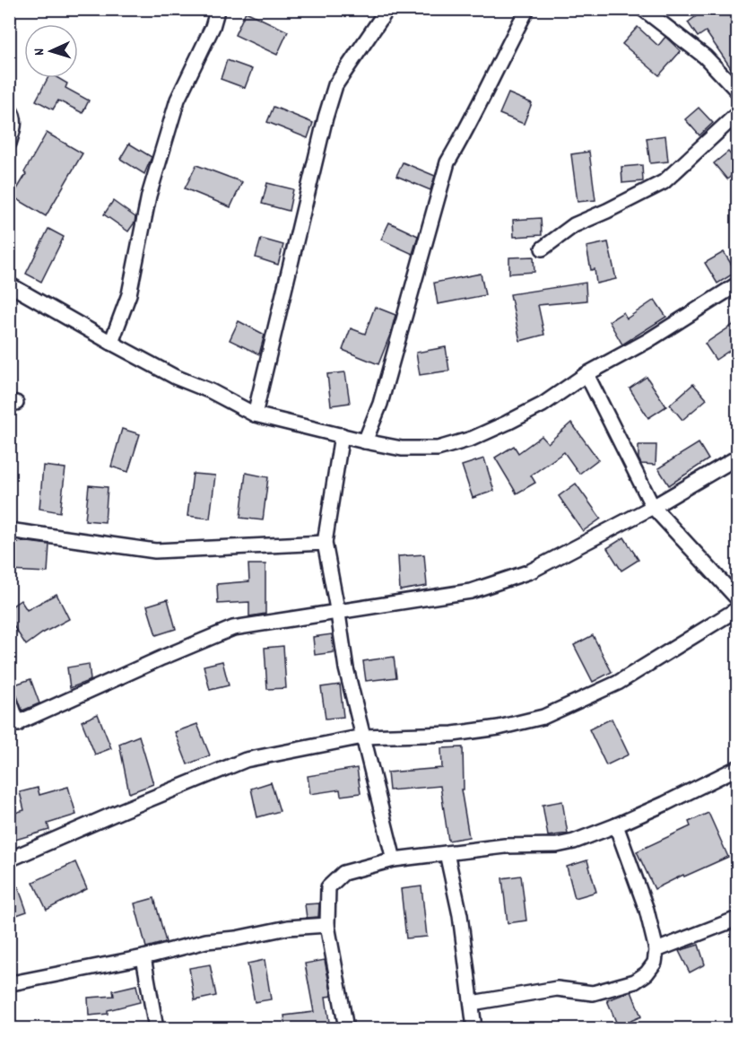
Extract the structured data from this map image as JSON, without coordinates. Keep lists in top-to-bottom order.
{
  "north": "left"
}
